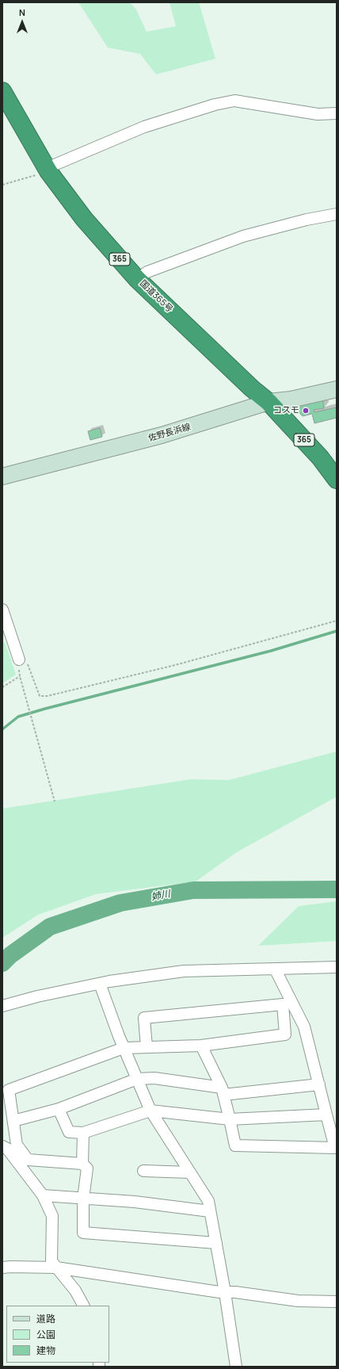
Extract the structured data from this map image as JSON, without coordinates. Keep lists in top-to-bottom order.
{
  "streets": {
    "highway": ["365", "国道365号"],
    "main road": ["佐野長浜線"]
  },
  "crossings": [
    ["国道365号", "佐野長浜線"]
  ],
  "water": ["姉川"],
  "places": ["コスモ"],
  "legend": ["道路", "公園", "建物"],
  "north": "top"
}
